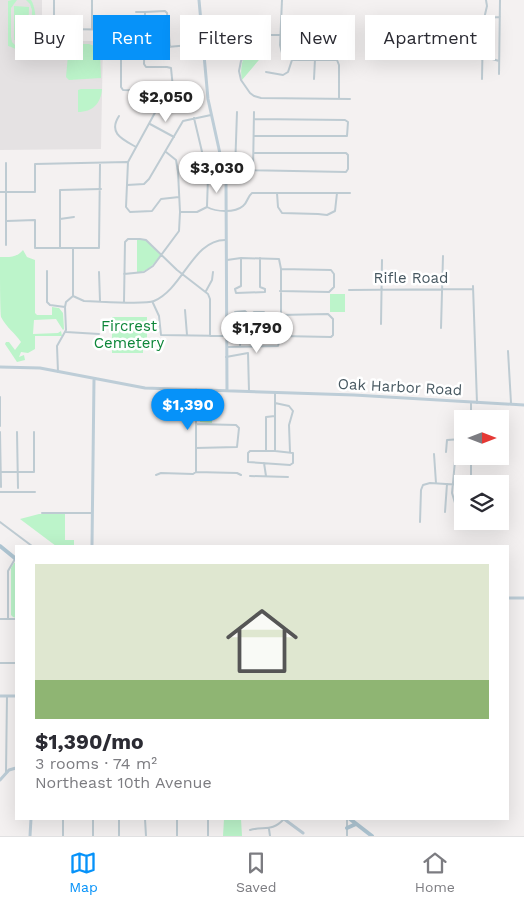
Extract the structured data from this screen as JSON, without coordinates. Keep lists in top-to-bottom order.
{
  "streets": {
    "street": ["Rifle Road", "Oak Harbor Road"]
  },
  "crossings": [
    ["Rifle Road", "Oak Harbor Road"]
  ],
  "parks": ["Fircrest Cemetery"],
  "north": "right",
  "page": {
    "chip": [
      "Buy",
      "Rent",
      "Filters",
      "New",
      "Apartment"
    ],
    "price": [
      "$2,050",
      "$3,030",
      "$1,790",
      "$1,390"
    ],
    "list": [
      {
        "name": "$1,390/mo",
        "note": "3 rooms · 74 m² · Northeast 10th Avenue"
      }
    ],
    "tabs": ["Map", "Saved", "Home"]
  }
}
